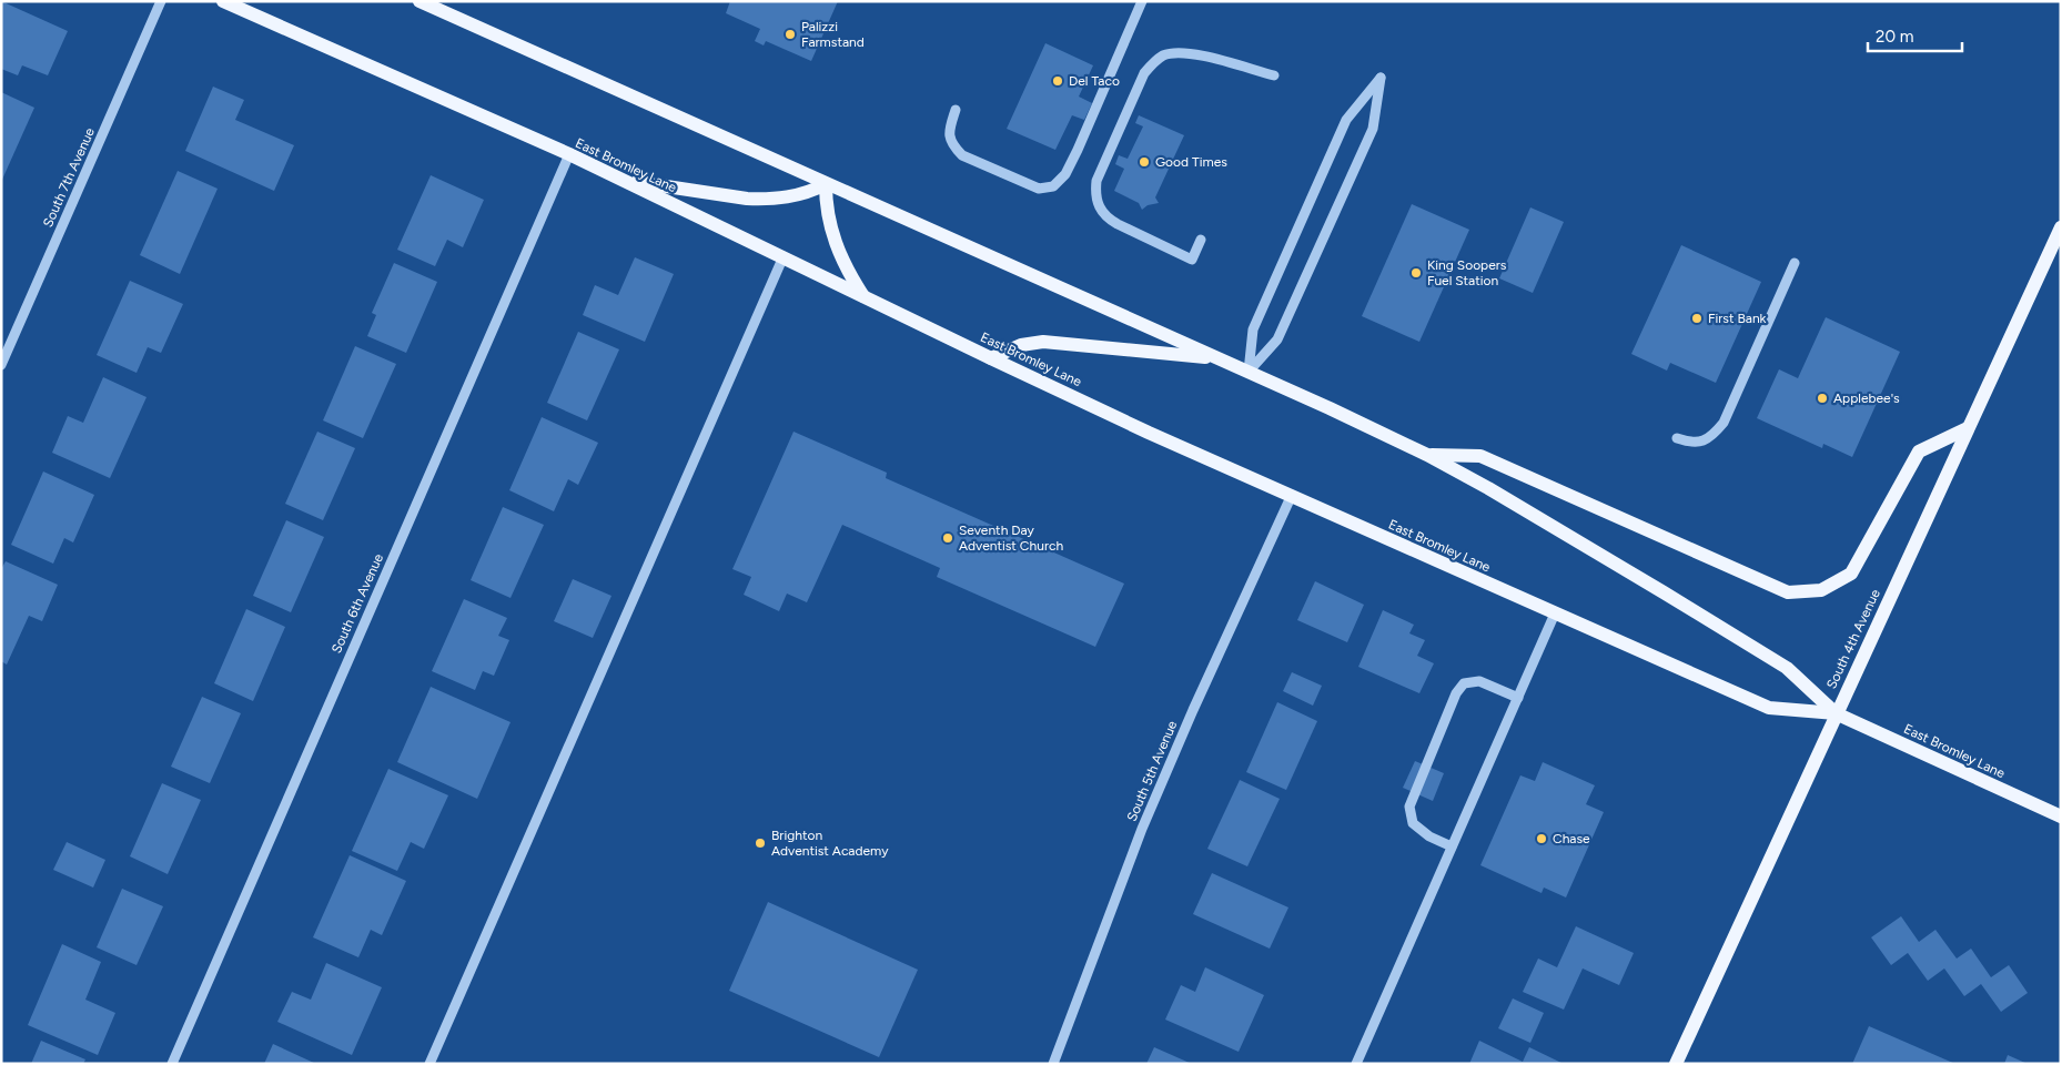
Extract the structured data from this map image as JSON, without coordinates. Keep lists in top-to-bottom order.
{
  "streets": {
    "main road": ["East Bromley Lane", "South 4th Avenue"],
    "street": ["South 7th Avenue", "South 6th Avenue", "South 5th Avenue"]
  },
  "crossings": [
    ["East Bromley Lane", "South 6th Avenue"],
    ["East Bromley Lane", "South 4th Avenue"],
    ["East Bromley Lane", "South 5th Avenue"]
  ],
  "places": [
    "Palizzi Farmstand",
    "Del Taco",
    "Good Times",
    "King Soopers Fuel Station",
    "First Bank",
    "Applebee's",
    "Seventh Day Adventist Church",
    "Chase",
    "Brighton Adventist Academy"
  ],
  "scale_bar": "20 m"
}
